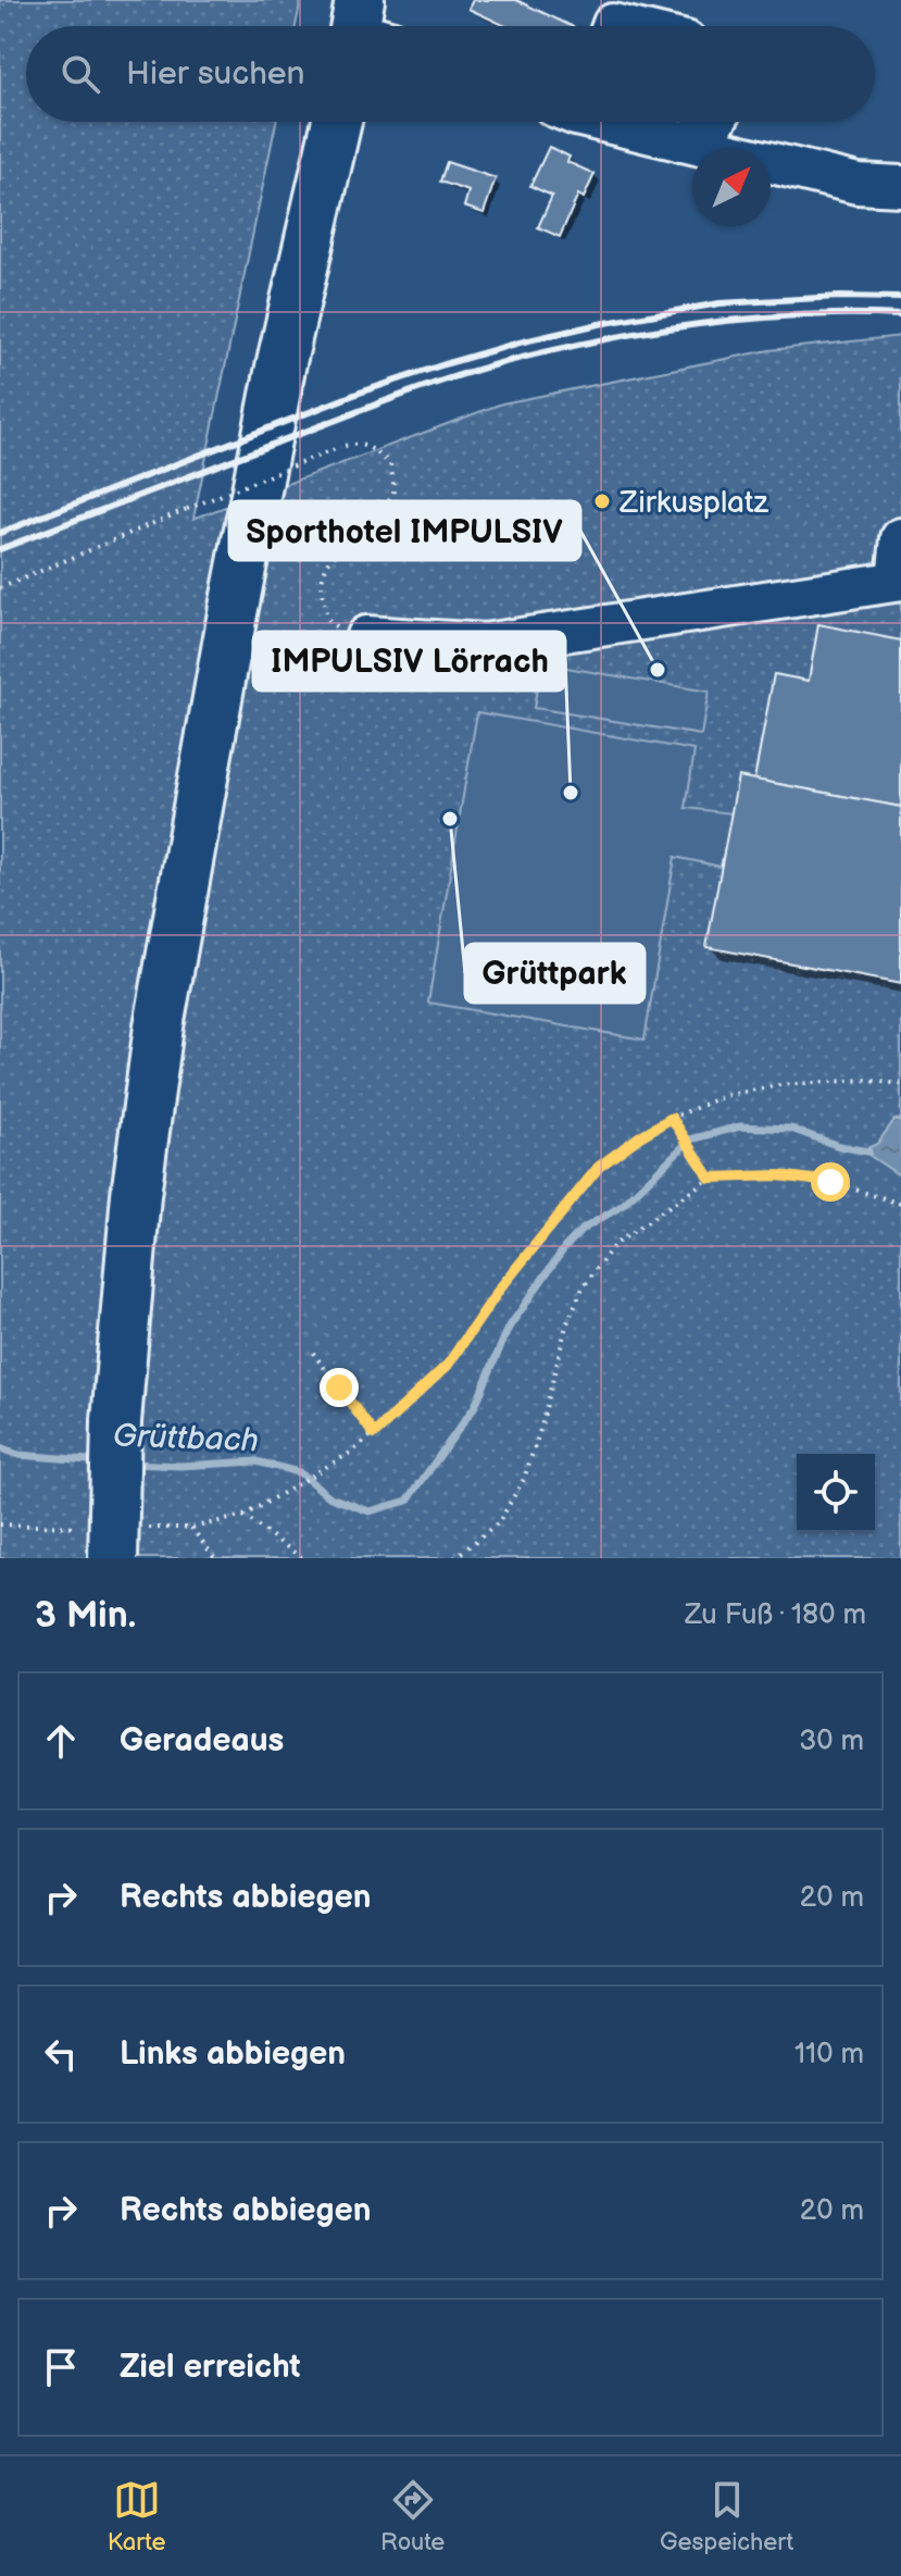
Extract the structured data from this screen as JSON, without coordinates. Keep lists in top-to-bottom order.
{
  "water": ["Grüttbach"],
  "places": [
    "Zirkusplatz",
    "Sporthotel IMPULSIV",
    "IMPULSIV Lörrach",
    "Grüttpark"
  ],
  "north": "top right",
  "page": {
    "search": "Hier suchen",
    "heading": ["3 Min.", "Zu Fuß · 180 m"],
    "list": [
      ["Geradeaus", "30 m"],
      ["Rechts abbiegen", "20 m"],
      ["Links abbiegen", "110 m"],
      ["Rechts abbiegen", "20 m"],
      "Ziel erreicht"
    ],
    "nav": ["Karte", "Route", "Gespeichert"]
  }
}
